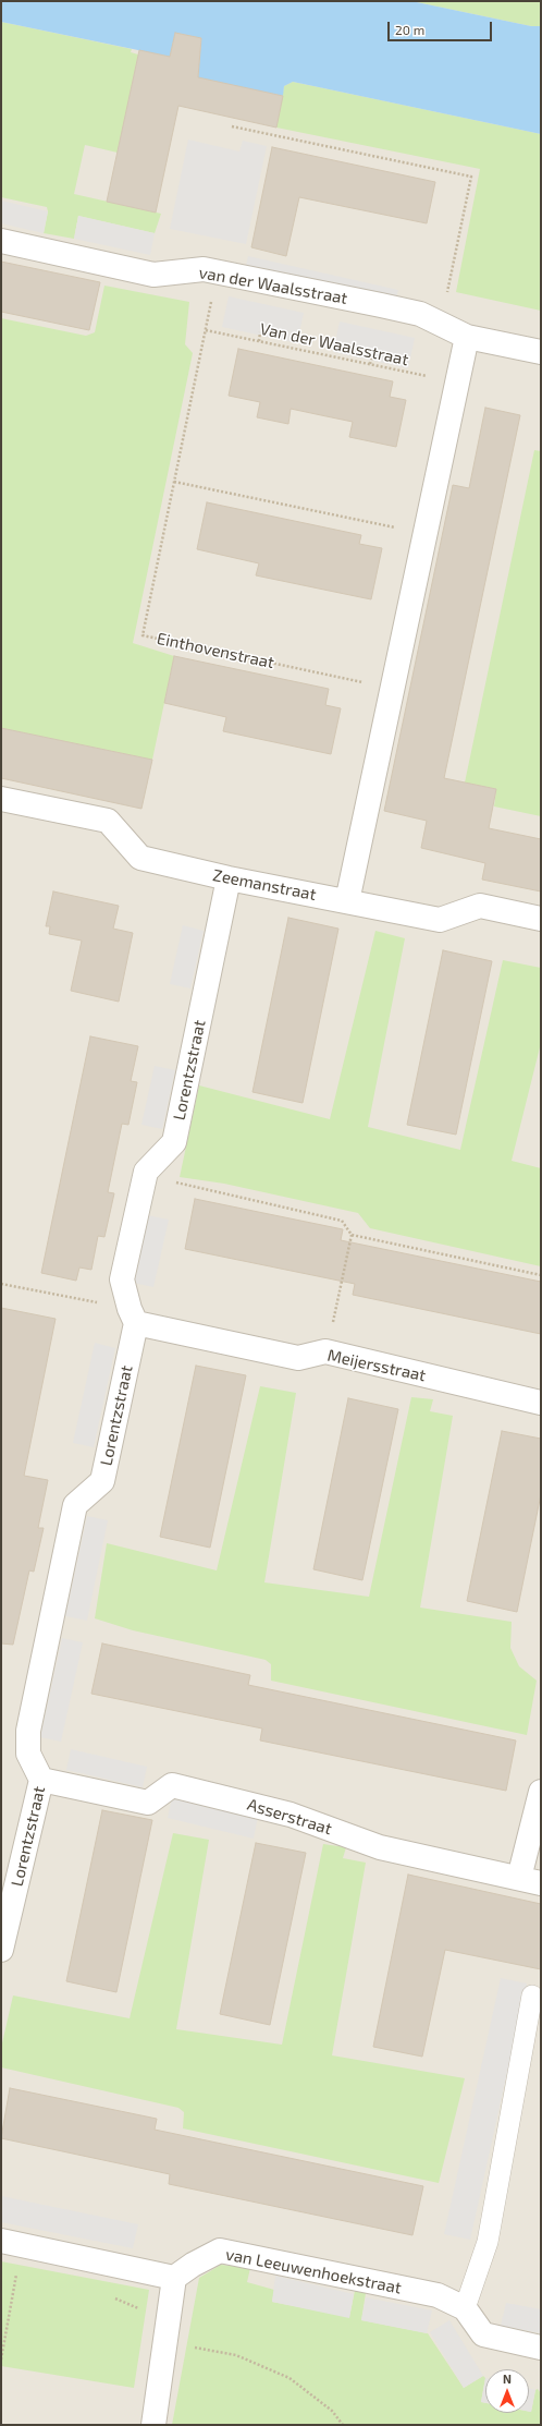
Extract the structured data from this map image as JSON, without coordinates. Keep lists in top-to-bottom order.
{
  "streets": {
    "street": [
      "van der Waalsstraat",
      "Zeemanstraat",
      "Lorentzstraat",
      "Meijersstraat",
      "Asserstraat",
      "van Leeuwenhoekstraat"
    ],
    "path": ["Van der Waalsstraat", "Einthovenstraat"]
  },
  "crossings": [
    ["van der Waalsstraat", "Einthovenstraat"],
    ["Van der Waalsstraat", "Einthovenstraat"],
    ["Zeemanstraat", "Lorentzstraat"],
    ["Lorentzstraat", "Meijersstraat"],
    ["Lorentzstraat", "Asserstraat"]
  ],
  "scale_bar": "20 m",
  "north": "top"
}
